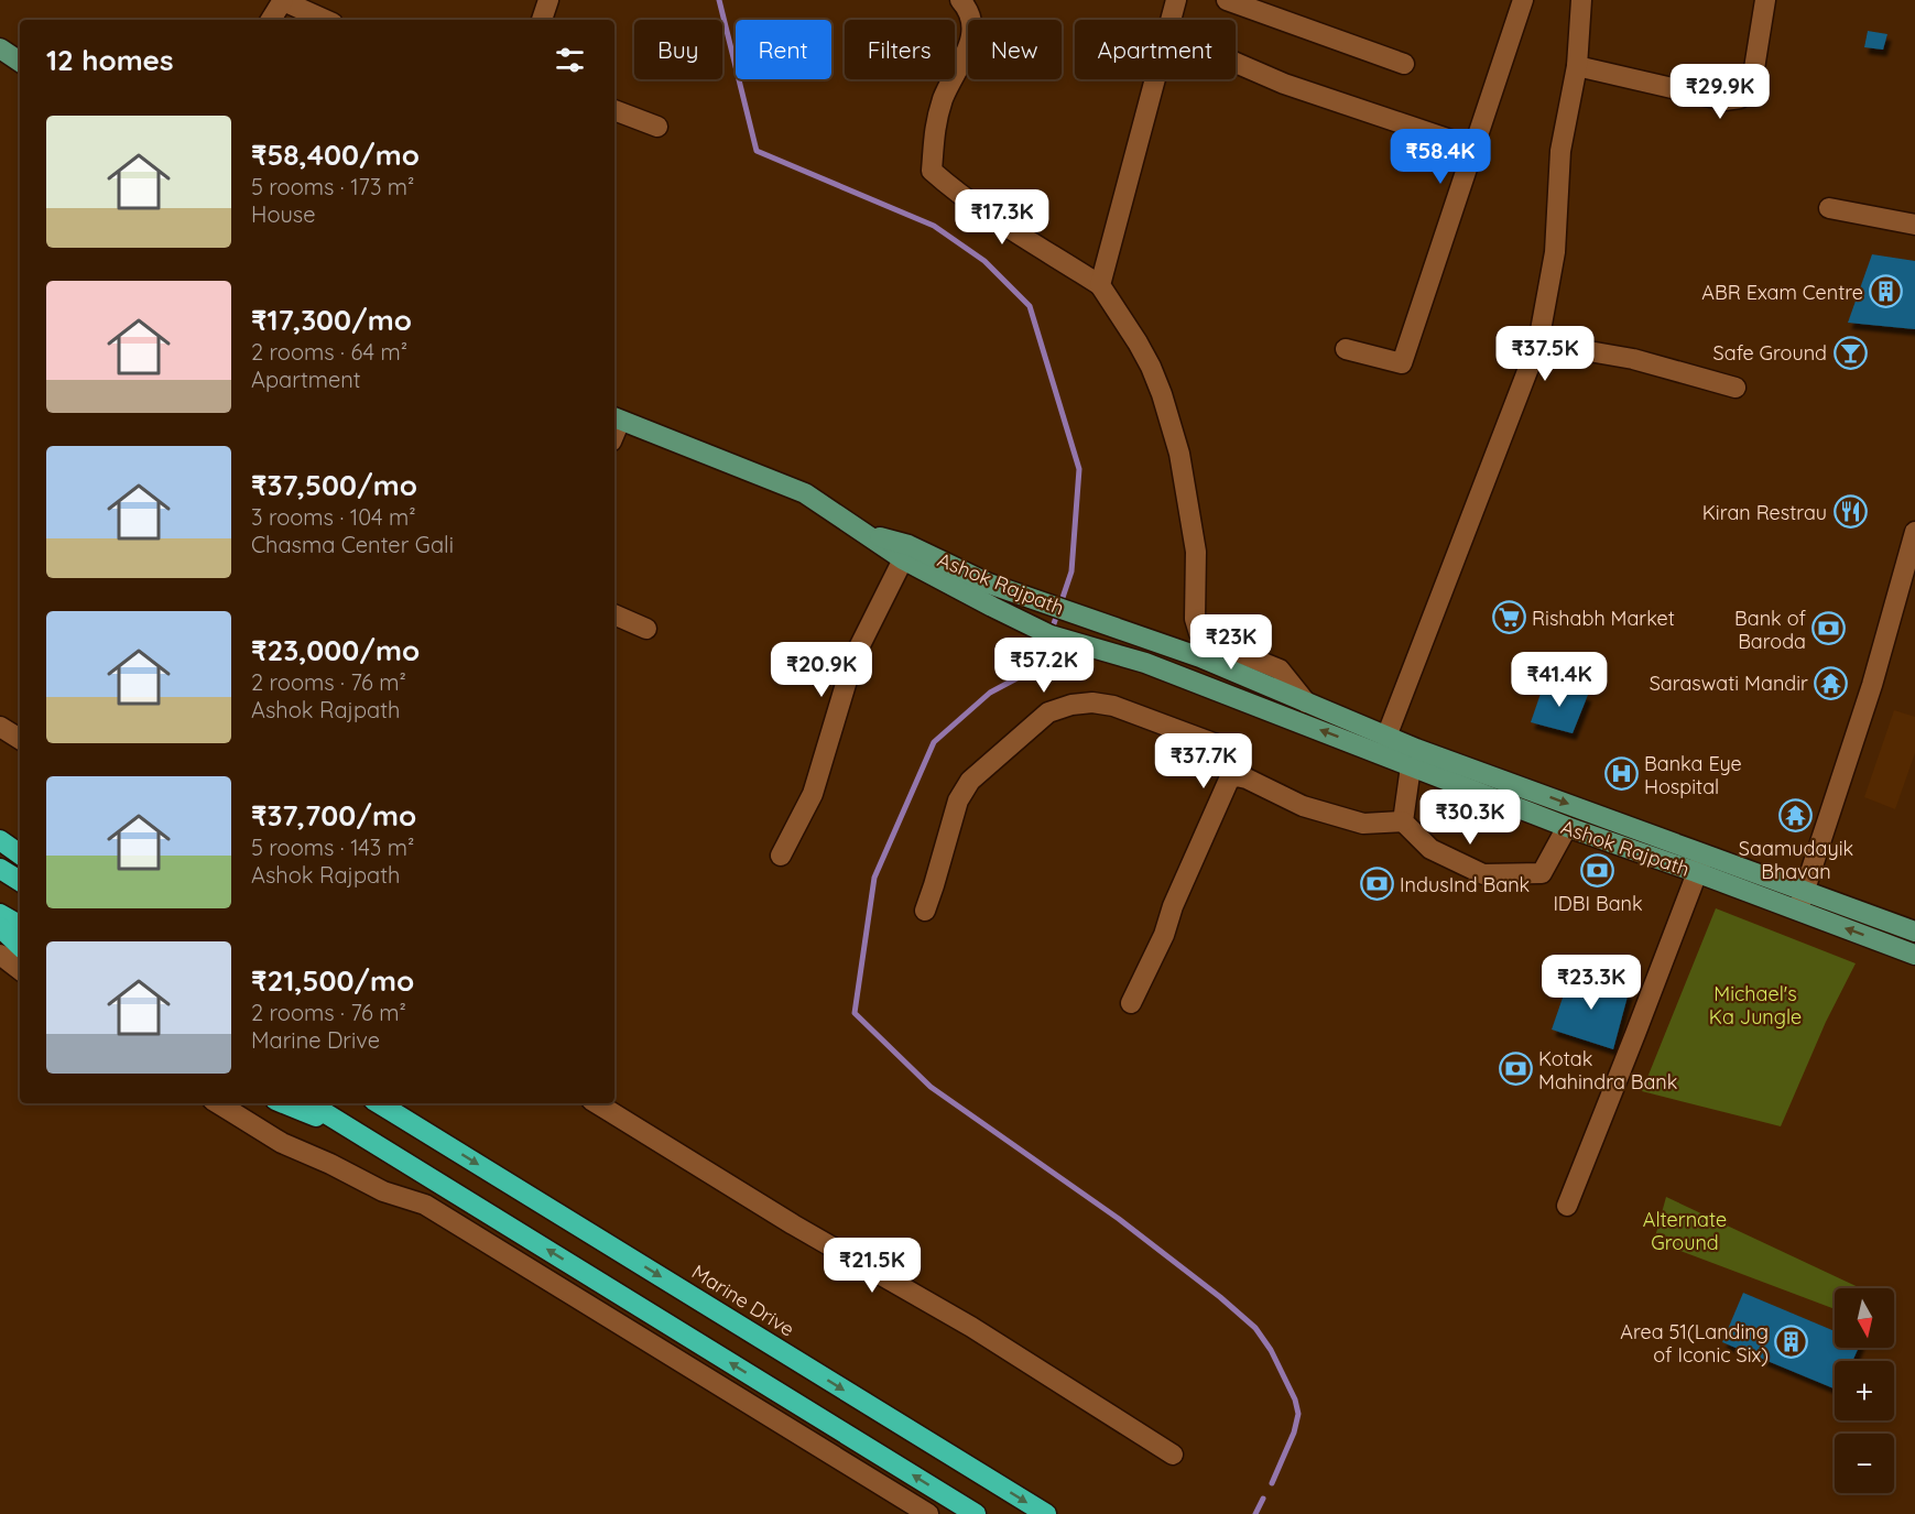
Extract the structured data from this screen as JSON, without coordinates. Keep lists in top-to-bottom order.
{
  "streets": {
    "highway": ["Marine Drive"],
    "main road": ["Ashok Rajpath"]
  },
  "parks": ["Michael's Ka Jungle", "Alternate Ground"],
  "places": {
    "building": ["ABR Exam Centre", "Area 51(Landing of Iconic Six)"],
    "bar": ["Safe Ground"],
    "restaurant": ["Kiran Restrau"],
    "supermarket": ["Rishabh Market"],
    "bank": [
      "Bank of Baroda",
      "IDBI Bank",
      "IndusInd Bank",
      "Kotak Mahindra Bank"
    ],
    "temple": ["Saraswati Mandir", "Saamudayik Bhavan"],
    "hospital": ["Banka Eye Hospital"]
  },
  "north": "bottom",
  "page": {
    "chip": [
      "Buy",
      "Rent",
      "Filters",
      "New",
      "Apartment"
    ],
    "heading": "12 homes",
    "price": [
      "₹29.9K",
      "₹58.4K",
      "₹17.3K",
      "₹37.5K",
      "₹23K",
      "₹57.2K",
      "₹20.9K",
      "₹41.4K",
      "₹37.7K",
      "₹30.3K",
      "₹23.3K",
      "₹21.5K"
    ],
    "list": [
      {
        "name": "₹58,400/mo",
        "note": "5 rooms · 173 m² · House"
      },
      {
        "name": "₹17,300/mo",
        "note": "2 rooms · 64 m² · Apartment"
      },
      {
        "name": "₹37,500/mo",
        "note": "3 rooms · 104 m² · Chasma Center Gali"
      },
      {
        "name": "₹23,000/mo",
        "note": "2 rooms · 76 m² · Ashok Rajpath"
      },
      {
        "name": "₹37,700/mo",
        "note": "5 rooms · 143 m² · Ashok Rajpath"
      },
      {
        "name": "₹21,500/mo",
        "note": "2 rooms · 76 m² · Marine Drive"
      }
    ],
    "map_buttons": ["+", "−"]
  }
}
